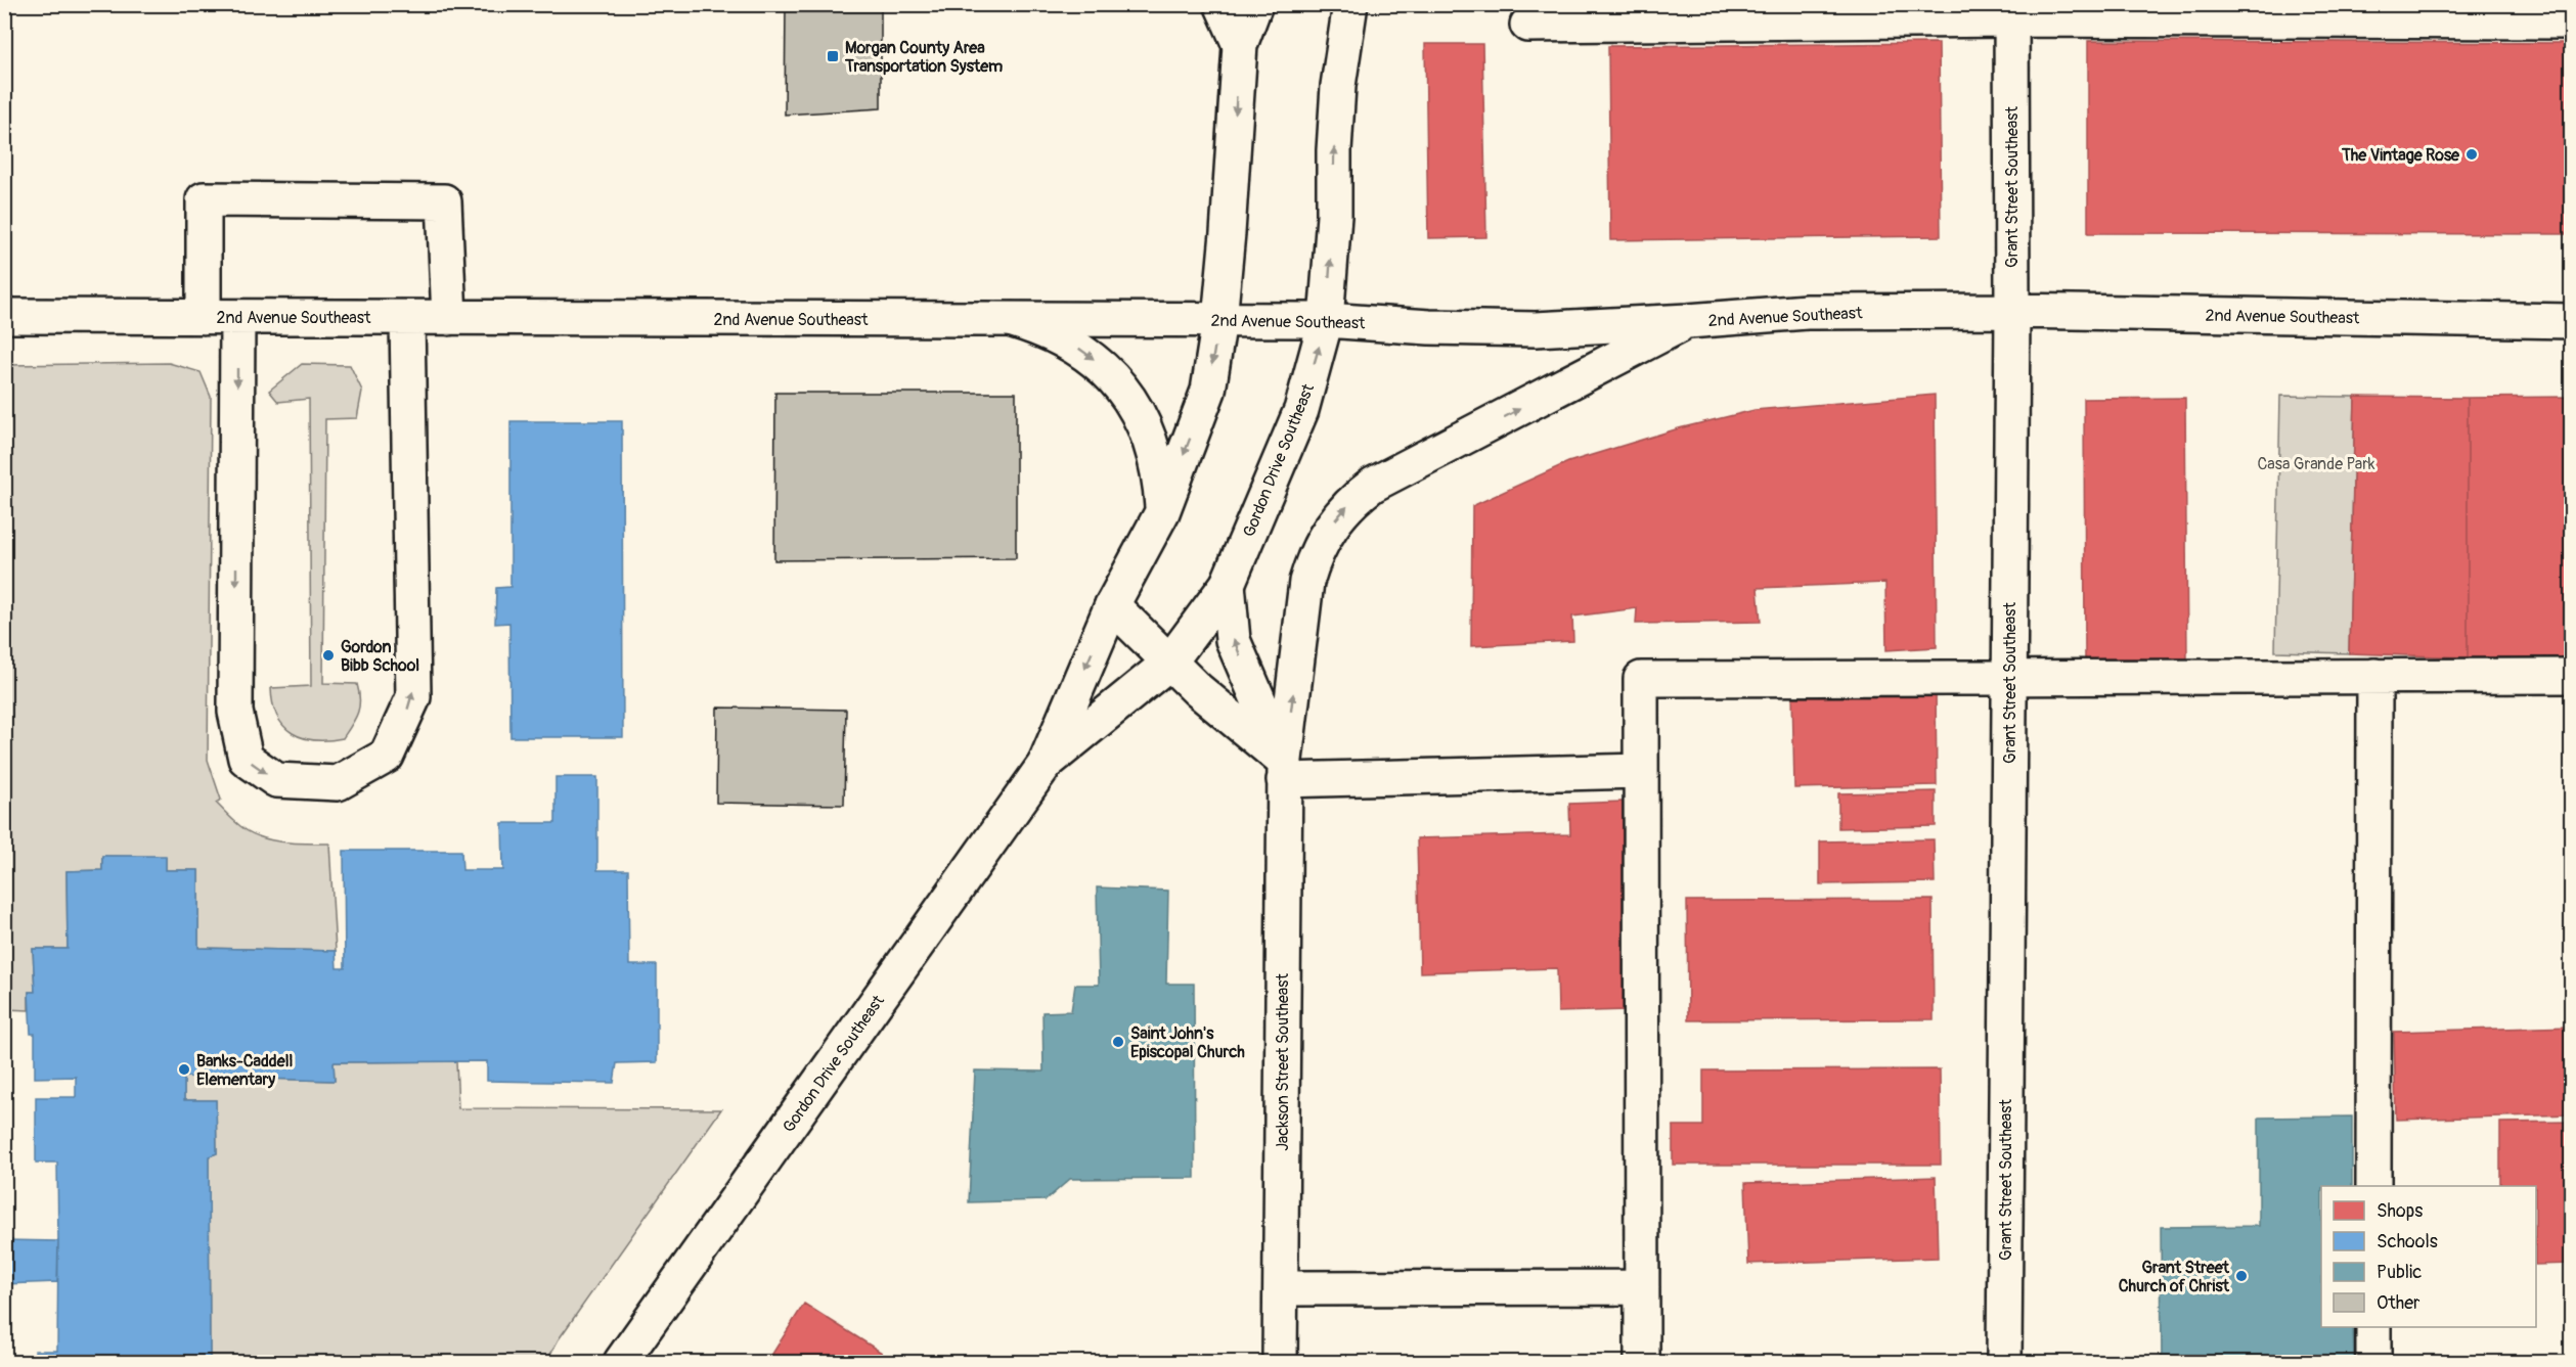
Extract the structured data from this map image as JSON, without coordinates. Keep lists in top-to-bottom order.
{
  "streets": {
    "street": [
      "Grant Street Southeast",
      "2nd Avenue Southeast",
      "Gordon Drive Southeast",
      "Jackson Street Southeast"
    ]
  },
  "crossings": [
    ["Grant Street Southeast", "2nd Avenue Southeast"],
    ["2nd Avenue Southeast", "Gordon Drive Southeast"],
    ["Gordon Drive Southeast", "Jackson Street Southeast"]
  ],
  "parks": ["Casa Grande Park"],
  "places": {
    "transit": ["Morgan County Area Transportation System"],
    "other": [
      "The Vintage Rose",
      "Gordon Bibb School",
      "Saint John's Episcopal Church",
      "Banks-Caddell Elementary",
      "Grant Street Church of Christ"
    ]
  },
  "legend": [
    "Shops",
    "Schools",
    "Public",
    "Other"
  ]
}
